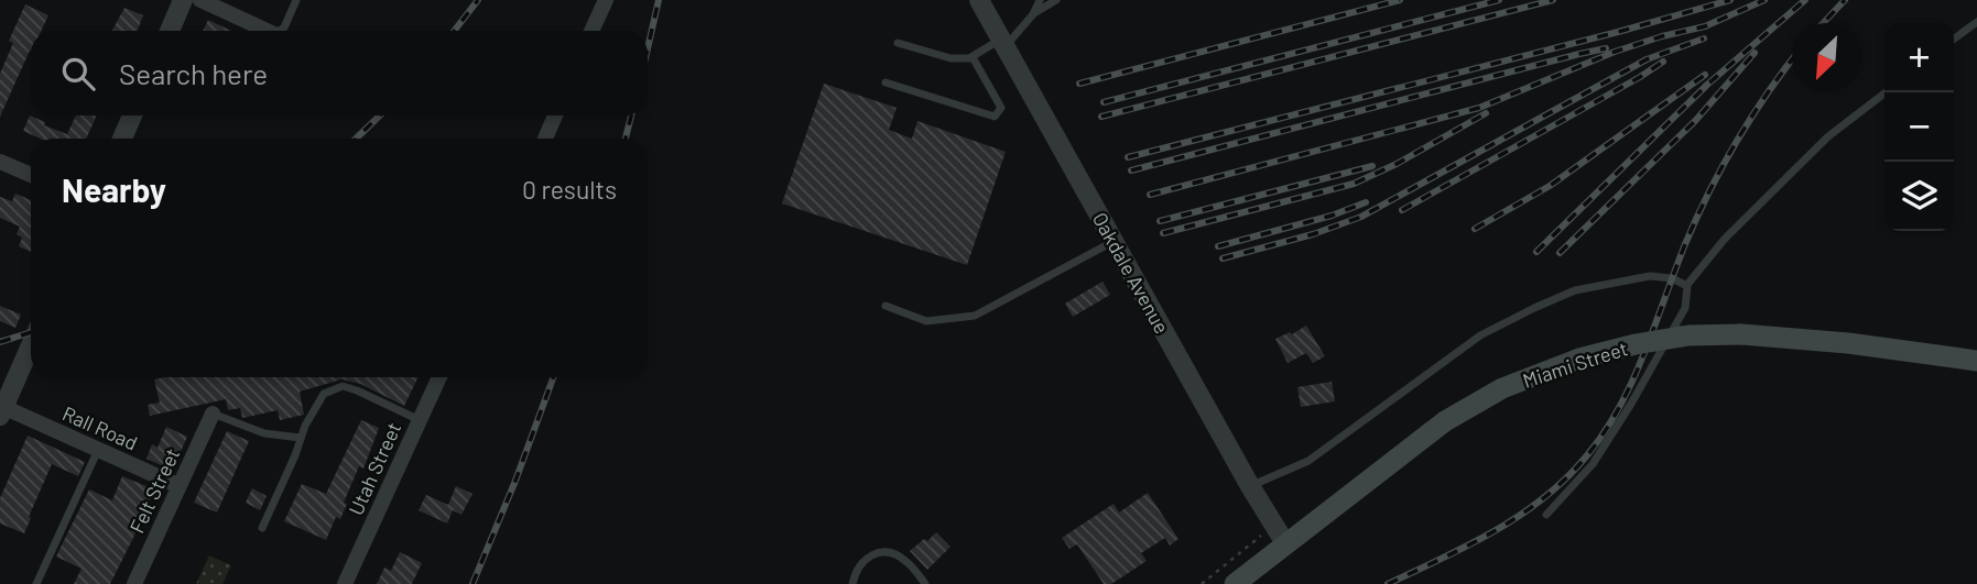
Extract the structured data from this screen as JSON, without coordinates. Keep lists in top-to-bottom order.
{
  "streets": {
    "main road": ["Miami Street"],
    "street": [
      "Oakdale Avenue",
      "Rall Road",
      "Utah Street",
      "Felt Street"
    ]
  },
  "crossings": [
    ["Oakdale Avenue", "Miami Street"],
    ["Rall Road", "Felt Street"]
  ],
  "north": "bottom left",
  "page": {
    "map_buttons": ["+", "−"],
    "search": "Search here",
    "heading": ["Nearby", "0 results"]
  }
}
